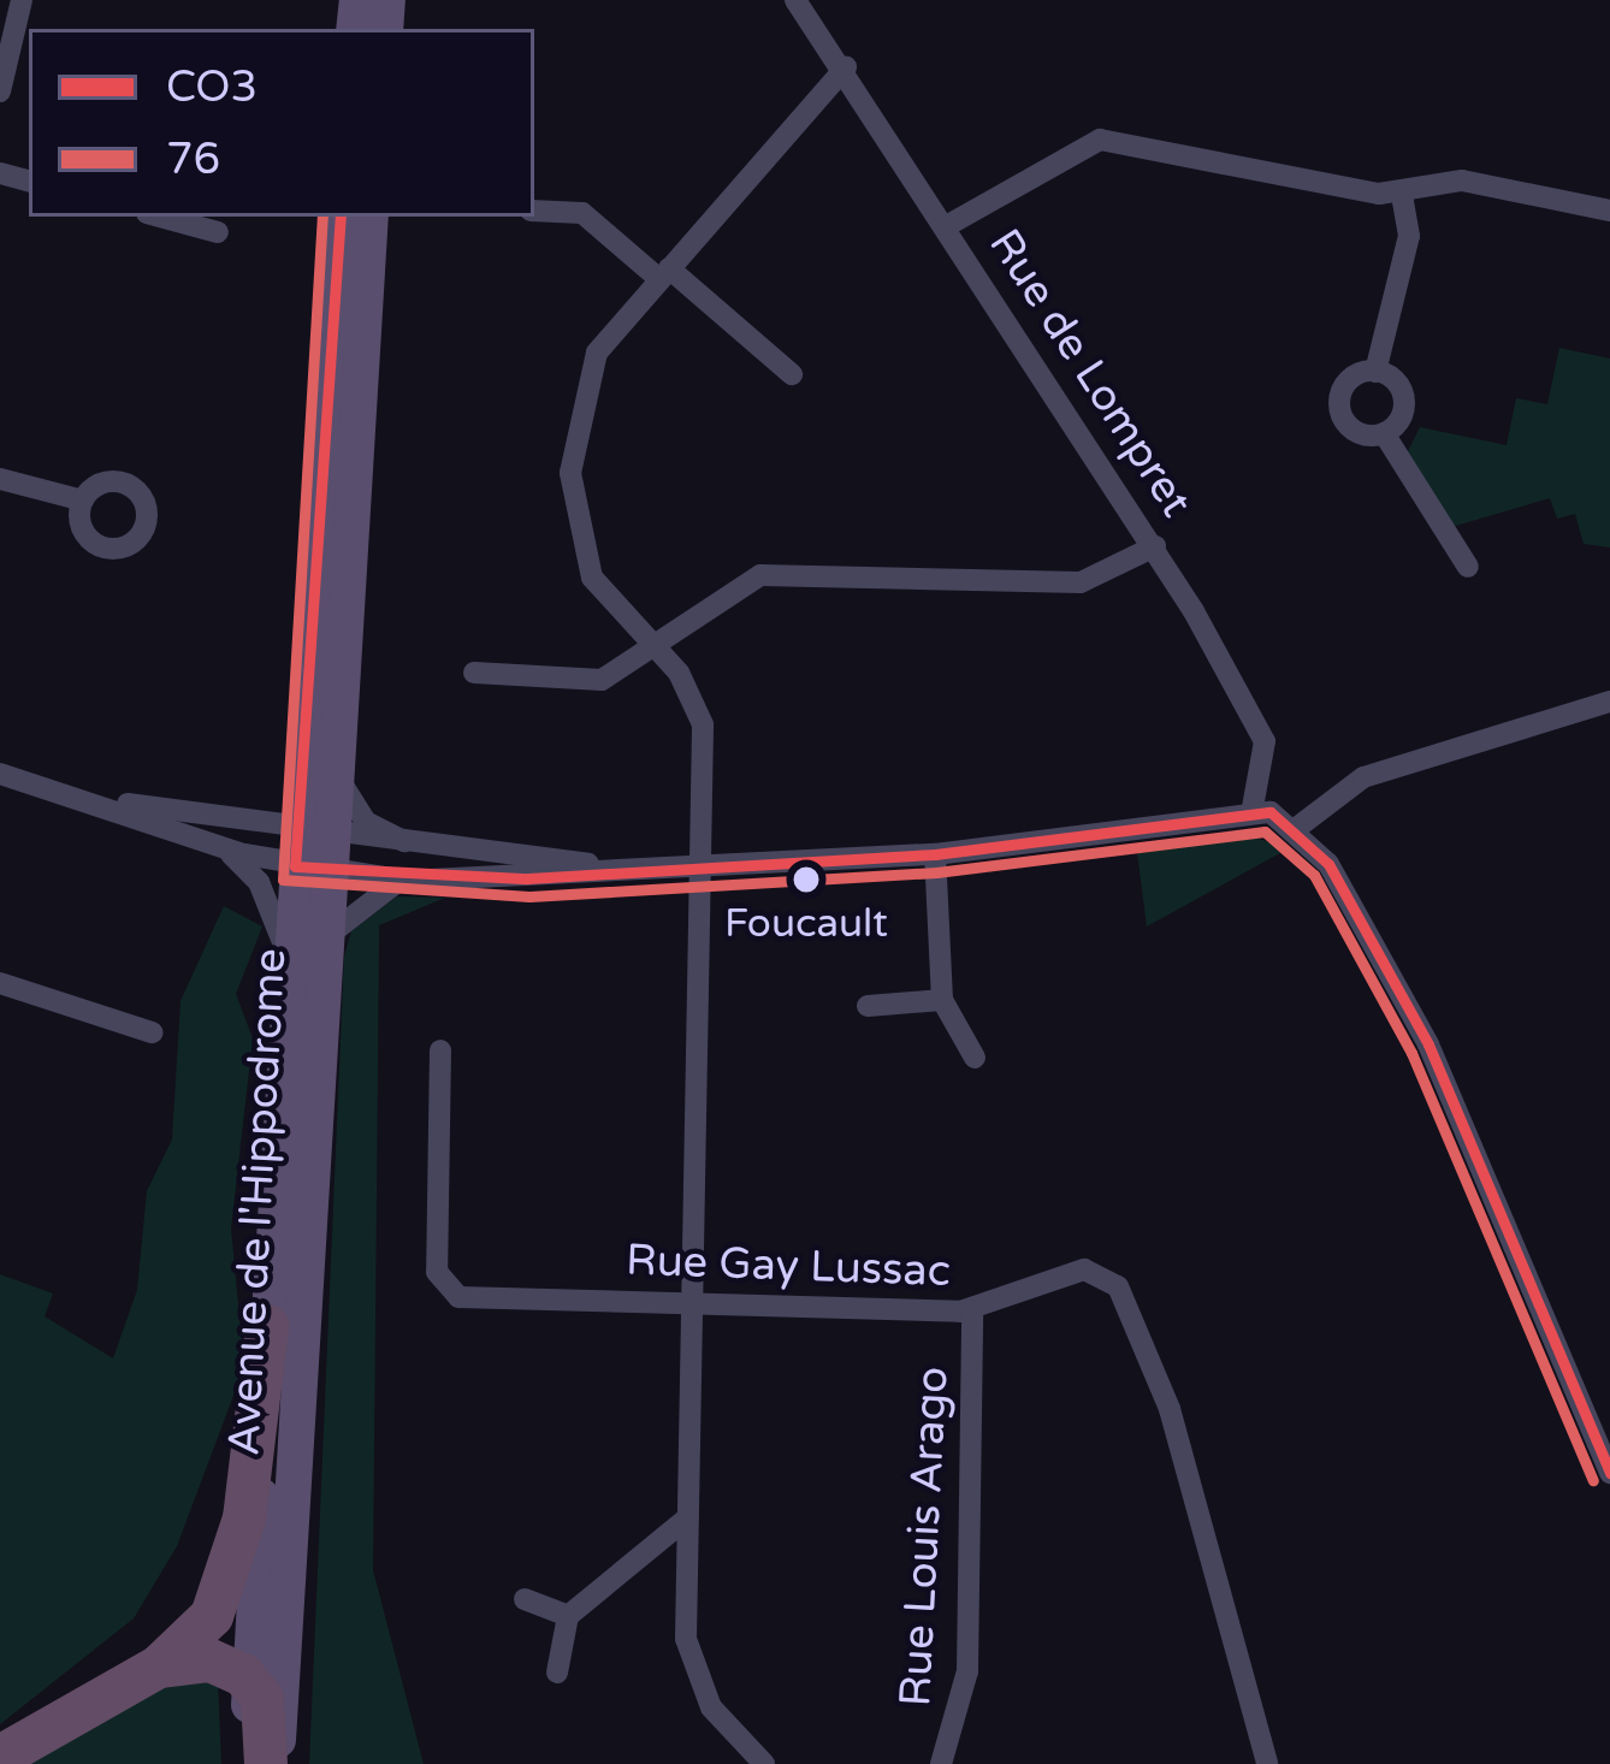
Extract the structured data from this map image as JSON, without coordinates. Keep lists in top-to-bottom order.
{
  "streets": {
    "main road": ["Avenue de l'Hippodrome"],
    "street": ["Rue de Lompret", "Rue Gay Lussac", "Rue Louis Arago"]
  },
  "crossings": [
    ["Rue Gay Lussac", "Rue Louis Arago"]
  ],
  "places": ["Foucault"],
  "lines": ["transit line CO3", "transit line 76"],
  "legend": ["CO3", "76"]
}
